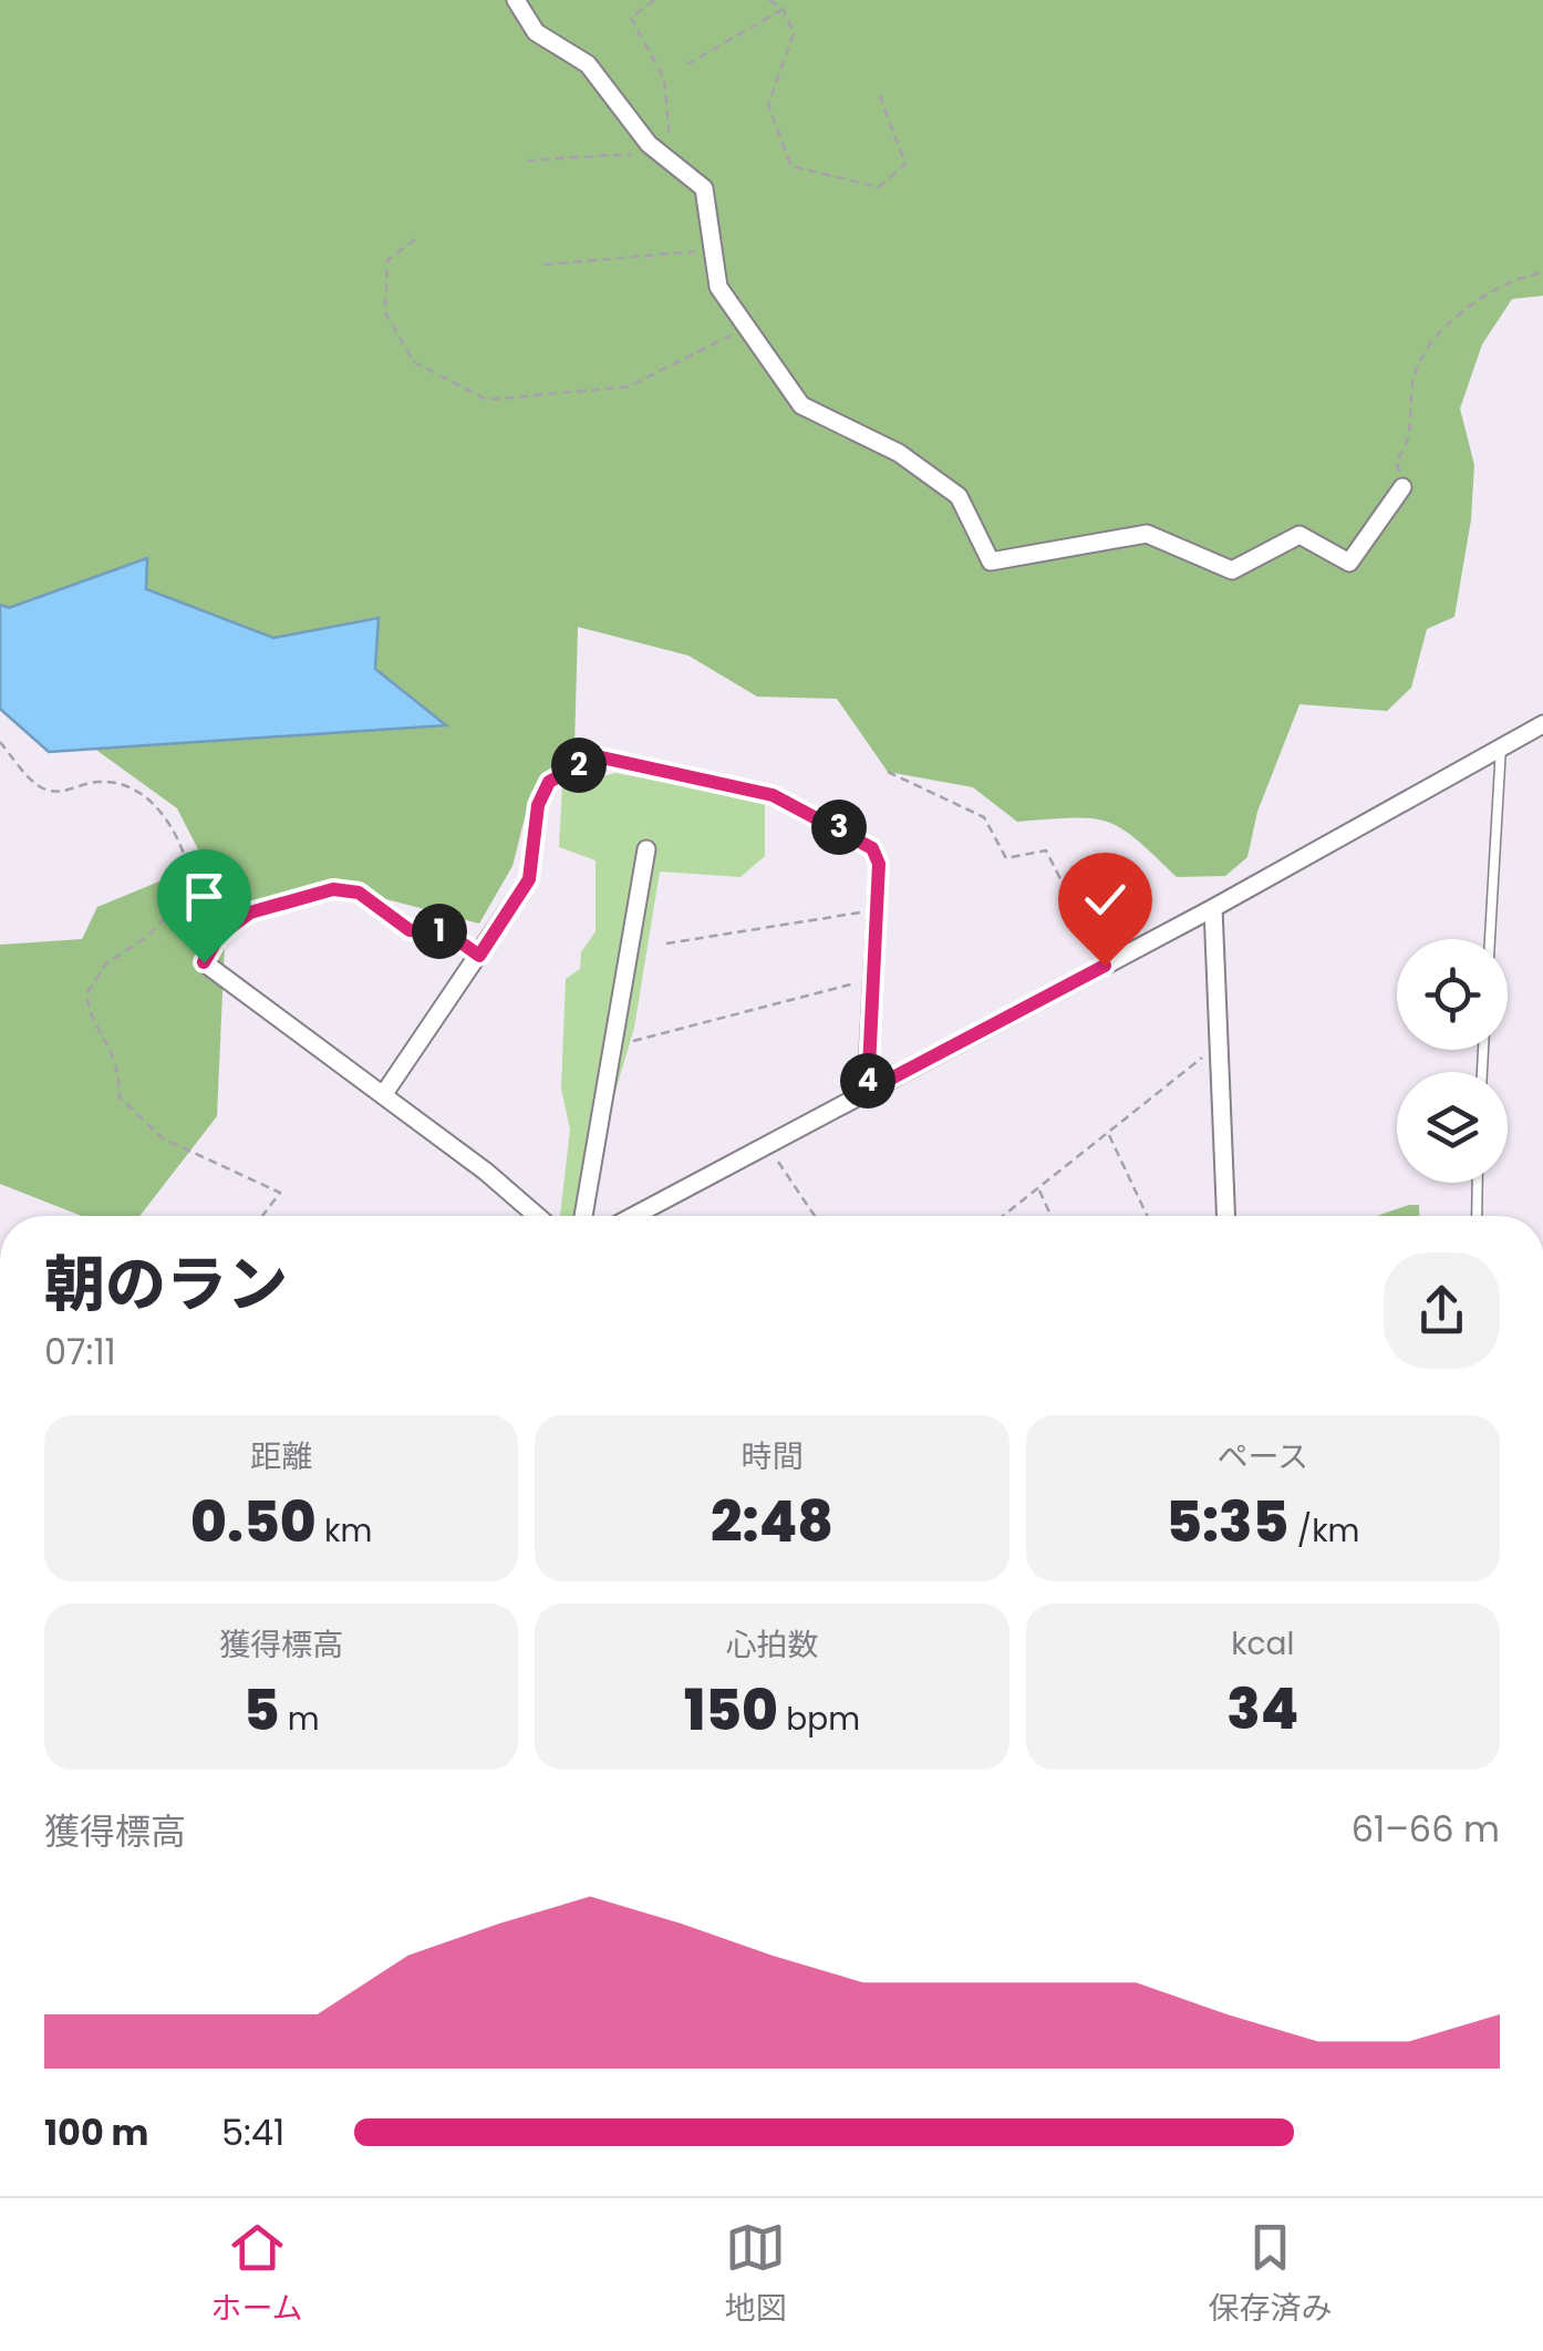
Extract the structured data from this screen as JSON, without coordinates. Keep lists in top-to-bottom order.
{
  "page": {
    "pins": [
      "2",
      "3",
      "1",
      "4"
    ],
    "heading": ["朝のラン", "07:11"],
    "stats": [
      ["距離", "0.50 km"],
      ["時間", "2:48"],
      ["ペース", "5:35 /km"],
      ["獲得標高", "5 m"],
      ["心拍数", "150 bpm"],
      ["kcal", "34"]
    ],
    "chart": ["獲得標高", "61–66 m"],
    "list": [
      {
        "name": "100 m",
        "note": "5:41"
      }
    ],
    "tabs": ["ホーム", "地図", "保存済み"]
  }
}
